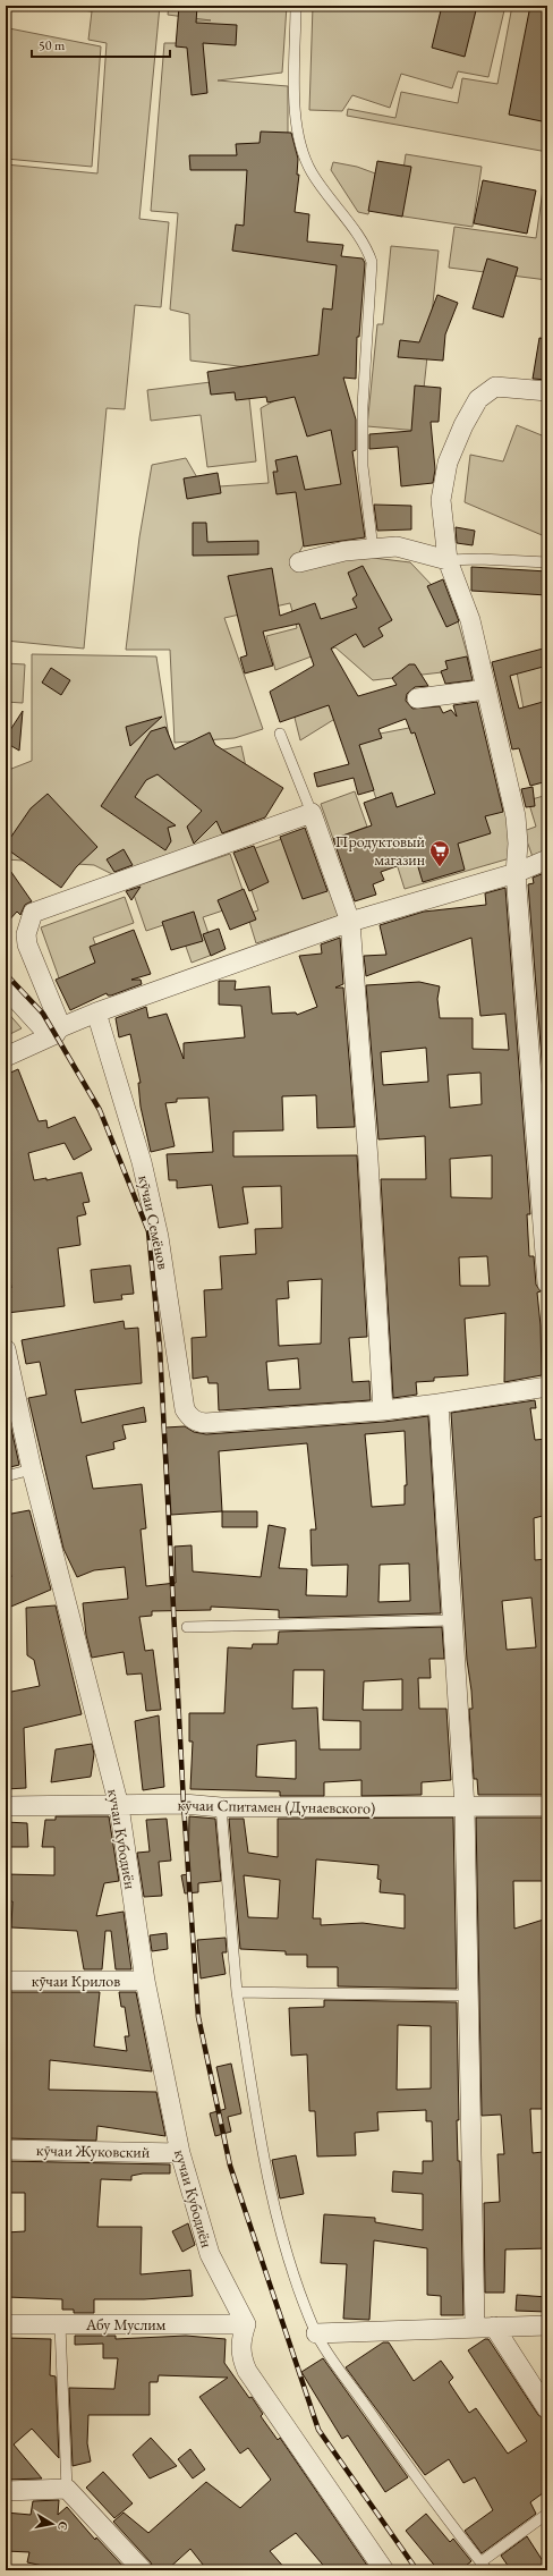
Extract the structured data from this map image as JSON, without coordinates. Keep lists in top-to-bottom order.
{
  "streets": {
    "street": [
      "кӯчаи Семёнов",
      "кӯчаи Спитамен (Дунаевского)",
      "кучаи Кубодиён",
      "кӯчаи Крилов",
      "кӯчаи Жуковский",
      "Абу Муслим"
    ]
  },
  "crossings": [
    ["кӯчаи Спитамен (Дунаевского)", "кучаи Кубодиён"],
    ["кучаи Кубодиён", "кӯчаи Крилов"],
    ["кучаи Кубодиён", "кӯчаи Жуковский"],
    ["кучаи Кубодиён", "Абу Муслим"]
  ],
  "places": {
    "supermarket": ["Продуктовый магазин"]
  },
  "scale_bar": "50 m",
  "north": "right"
}
